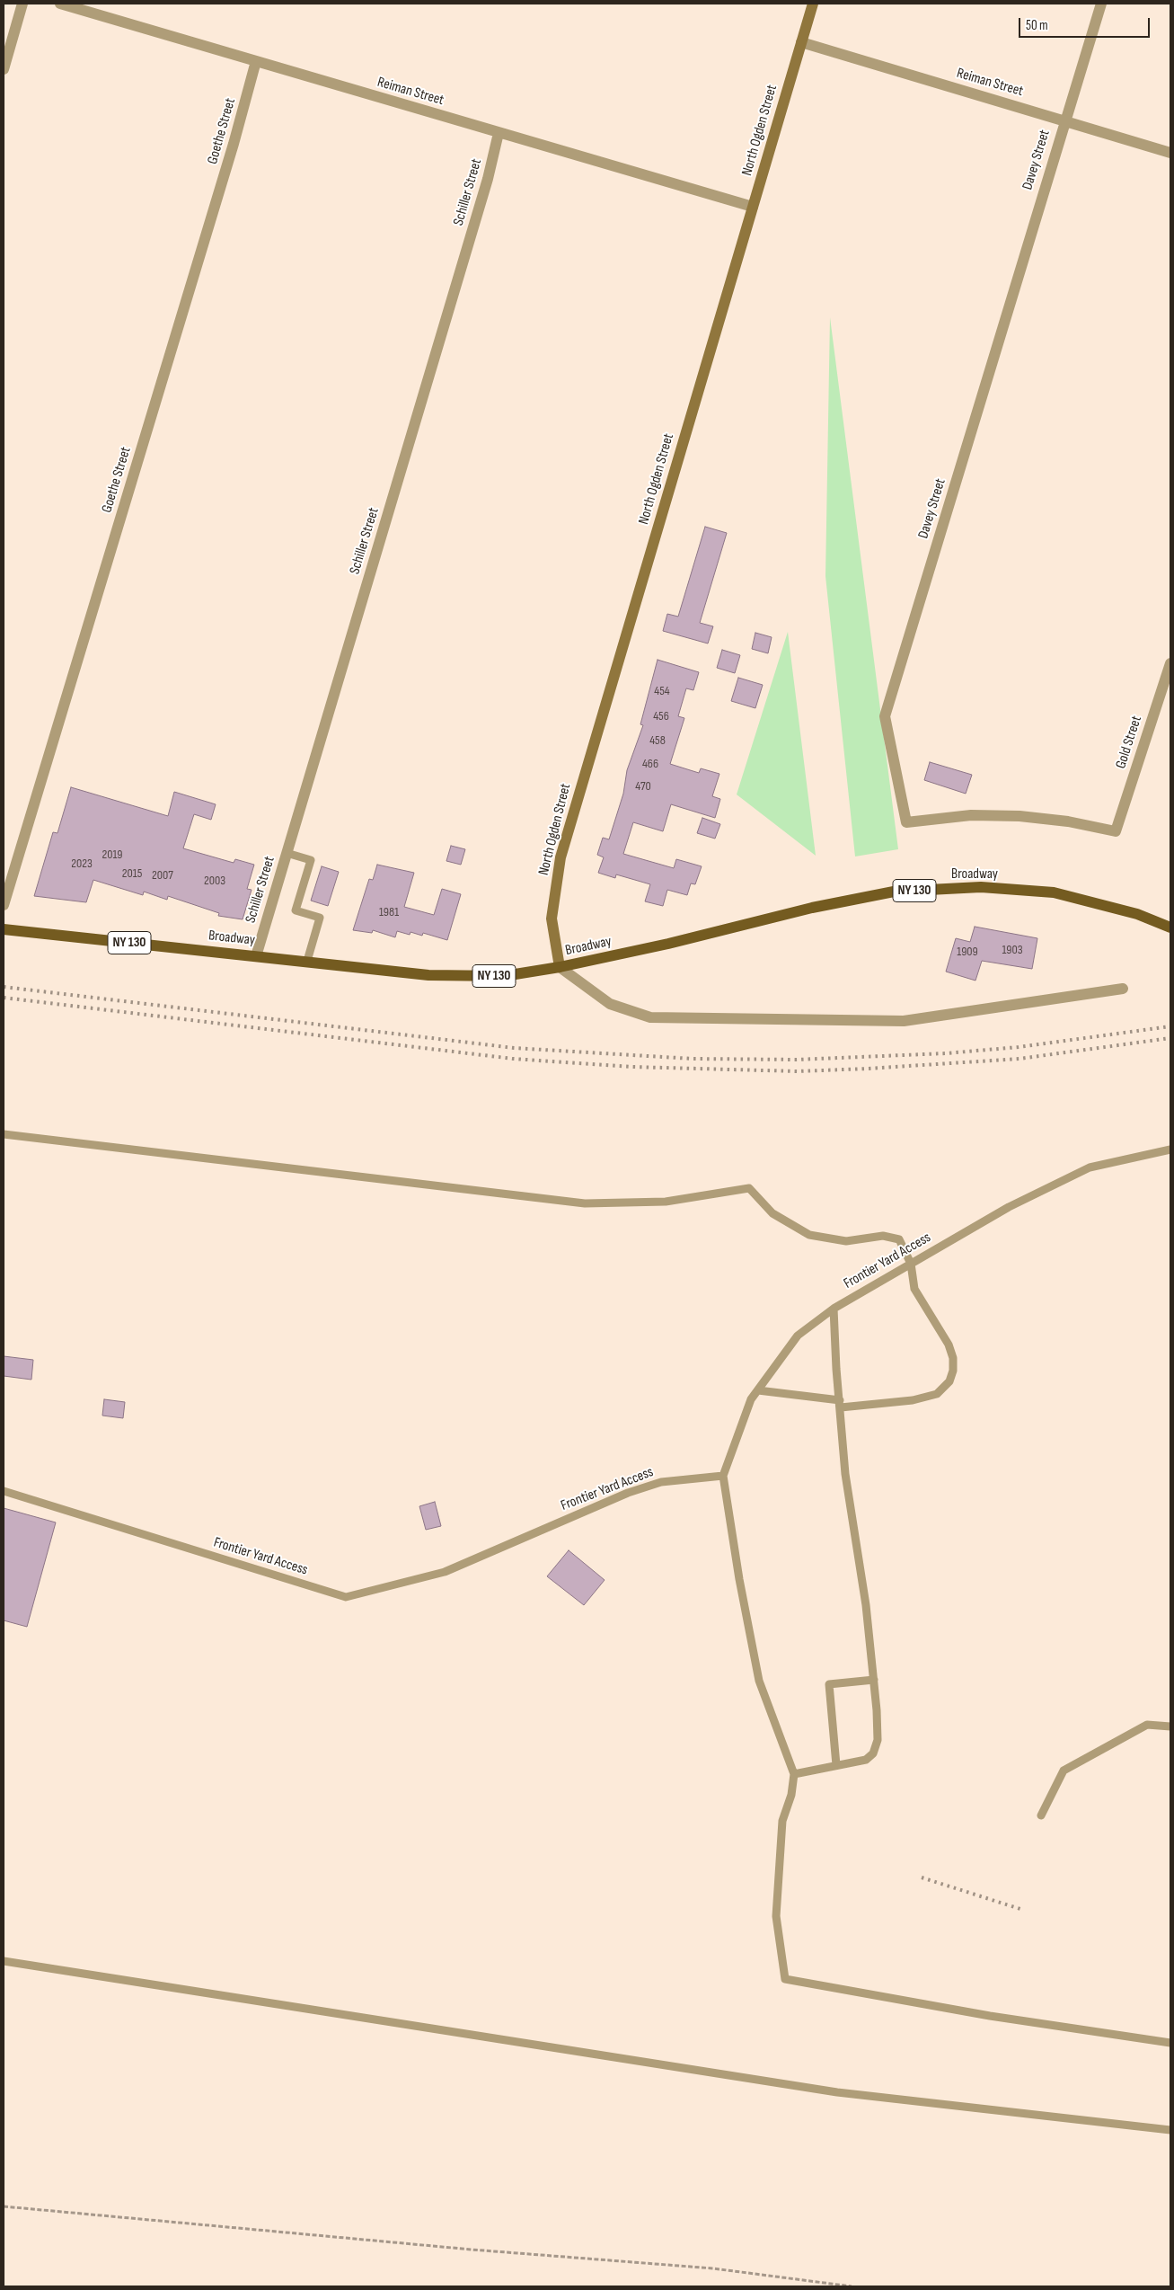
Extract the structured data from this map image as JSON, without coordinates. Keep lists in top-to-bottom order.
{
  "streets": {
    "main road": ["Broadway", "NY 130"],
    "street": [
      "Reiman Street",
      "North Ogden Street",
      "Goethe Street",
      "Davey Street",
      "Schiller Street",
      "Gold Street"
    ],
    "lane": ["Frontier Yard Access"]
  },
  "crossings": [
    ["Reiman Street", "North Ogden Street"],
    ["Reiman Street", "Goethe Street"],
    ["Reiman Street", "Davey Street"],
    ["Reiman Street", "Schiller Street"],
    ["North Ogden Street", "Broadway"],
    ["Davey Street", "Gold Street"],
    ["Schiller Street", "Broadway"]
  ],
  "house_numbers": [
    "454",
    "456",
    "458",
    "466",
    "470",
    "2019",
    "2023",
    "2015",
    "2007",
    "2003",
    "1981",
    "1903",
    "1909"
  ],
  "scale_bar": "50 m"
}
